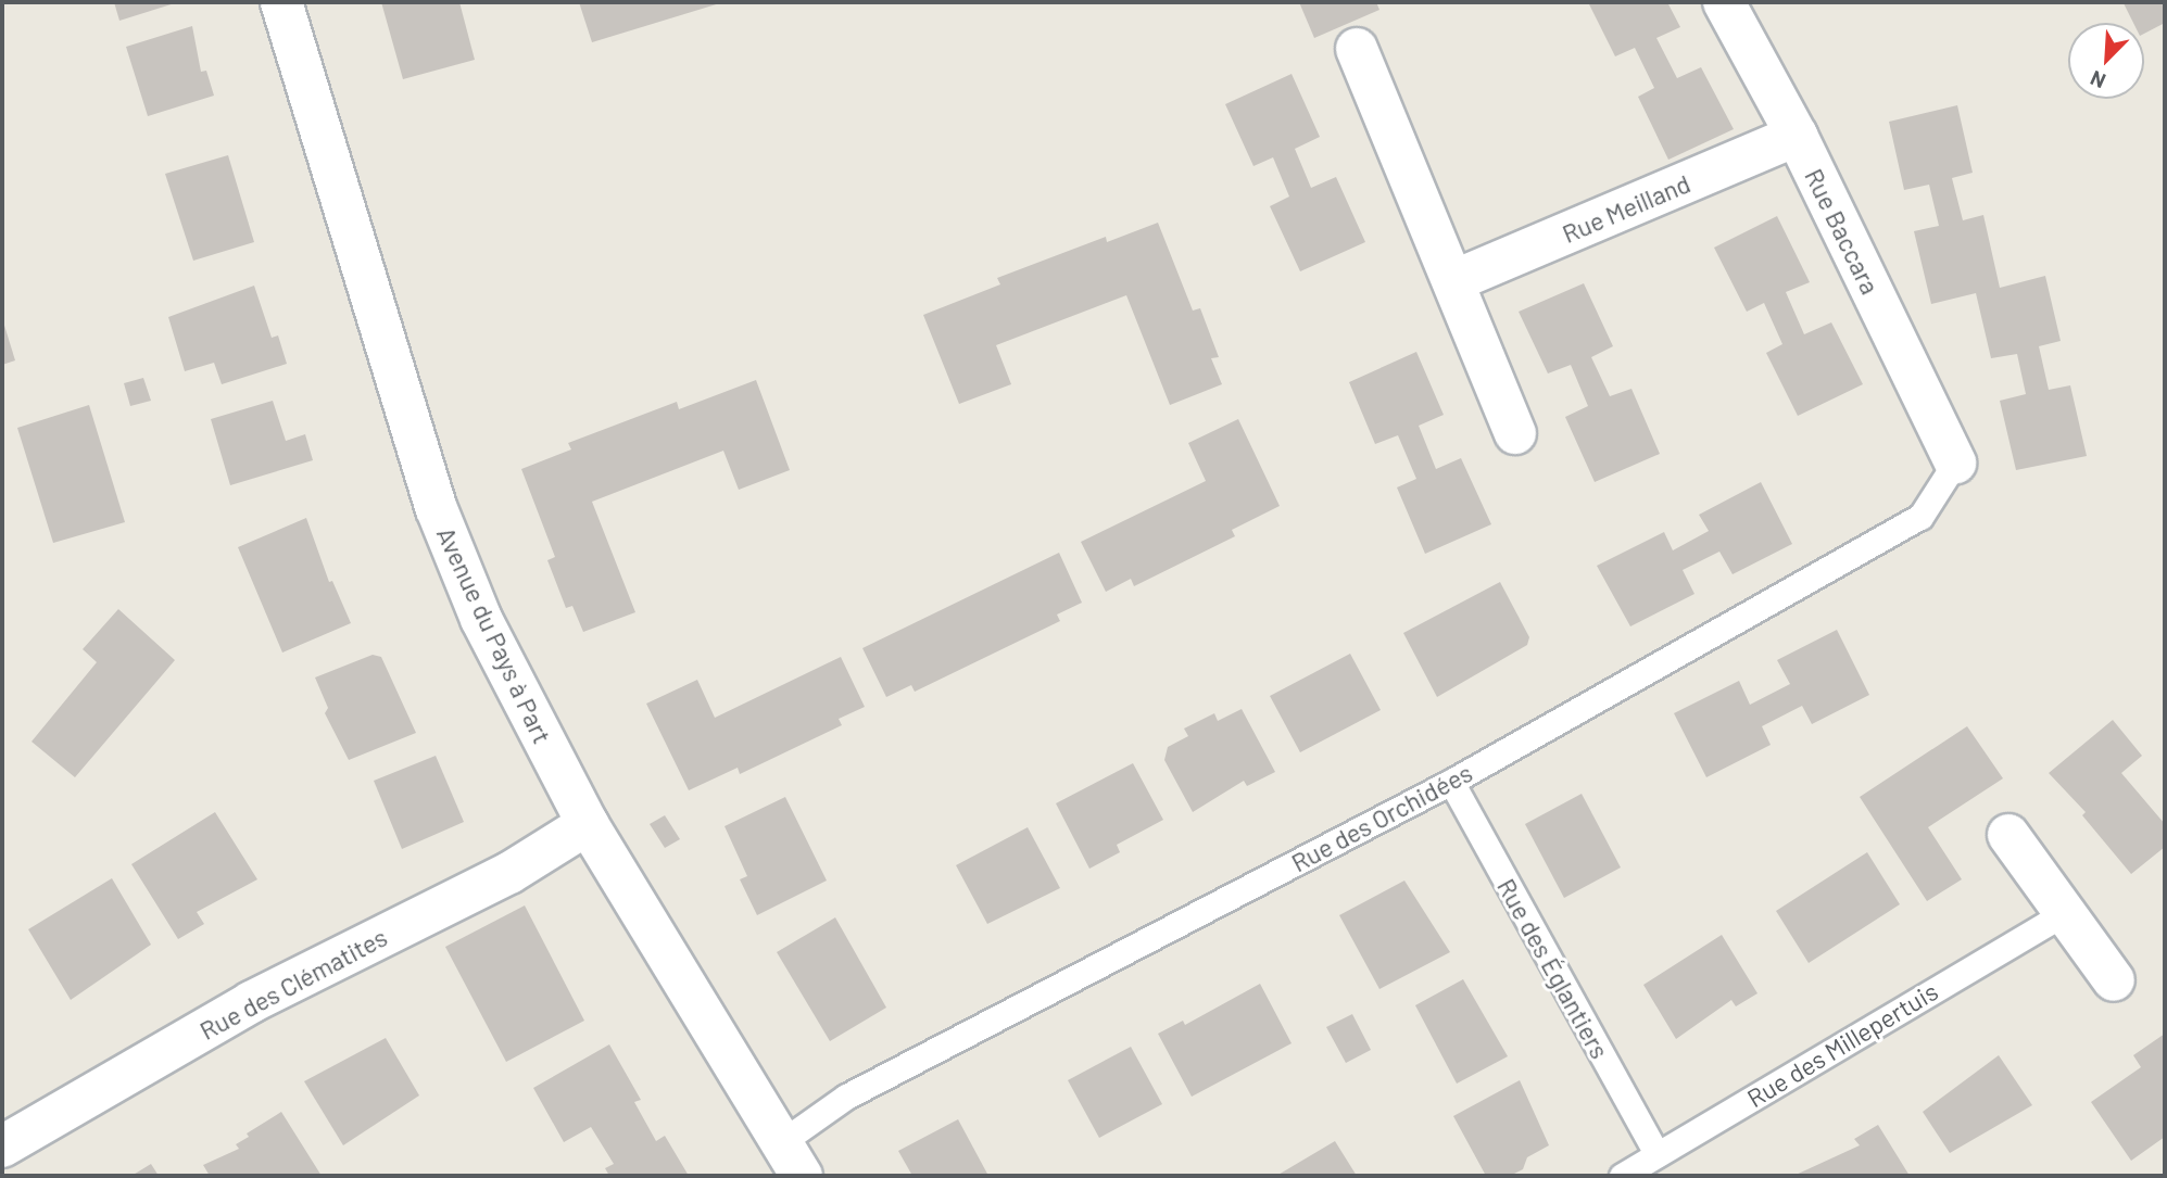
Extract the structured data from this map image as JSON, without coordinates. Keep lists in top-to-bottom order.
{
  "streets": {
    "street": [
      "Rue Meilland",
      "Rue Baccara",
      "Avenue du Pays à Part",
      "Rue des Clématites"
    ],
    "lane": ["Rue des Orchidées", "Rue des Églantiers", "Rue des Millepertuis"]
  },
  "crossings": [
    ["Rue Meilland", "Rue Baccara"],
    ["Rue Baccara", "Rue des Orchidées"],
    ["Avenue du Pays à Part", "Rue des Orchidées"],
    ["Avenue du Pays à Part", "Rue des Clématites"],
    ["Rue des Orchidées", "Rue des Églantiers"],
    ["Rue des Églantiers", "Rue des Millepertuis"]
  ],
  "north": "bottom left"
}
